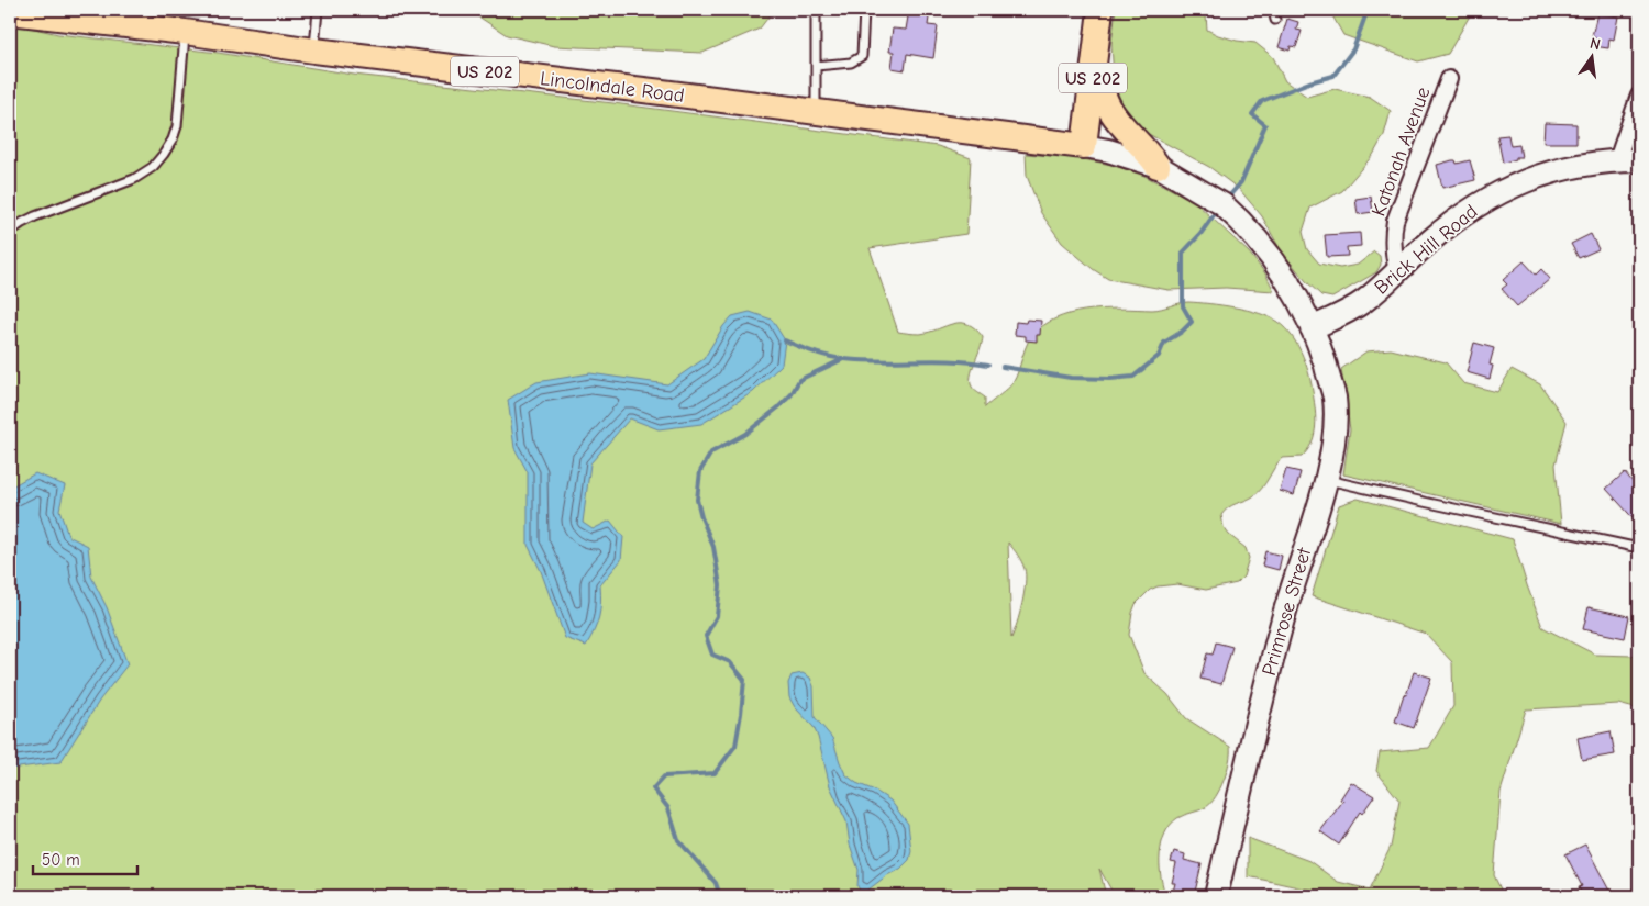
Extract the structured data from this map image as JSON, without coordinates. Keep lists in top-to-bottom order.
{
  "streets": {
    "main road": [
      "US 202",
      "Lincolndale Road",
      "Brick Hill Road",
      "Primrose Street"
    ],
    "street": ["Katonah Avenue"]
  },
  "crossings": [
    ["US 202", "Lincolndale Road"],
    ["US 202", "Primrose Street"],
    ["Lincolndale Road", "Primrose Street"],
    ["Katonah Avenue", "Brick Hill Road"],
    ["Brick Hill Road", "Primrose Street"]
  ],
  "scale_bar": "50 m",
  "north": "top"
}
